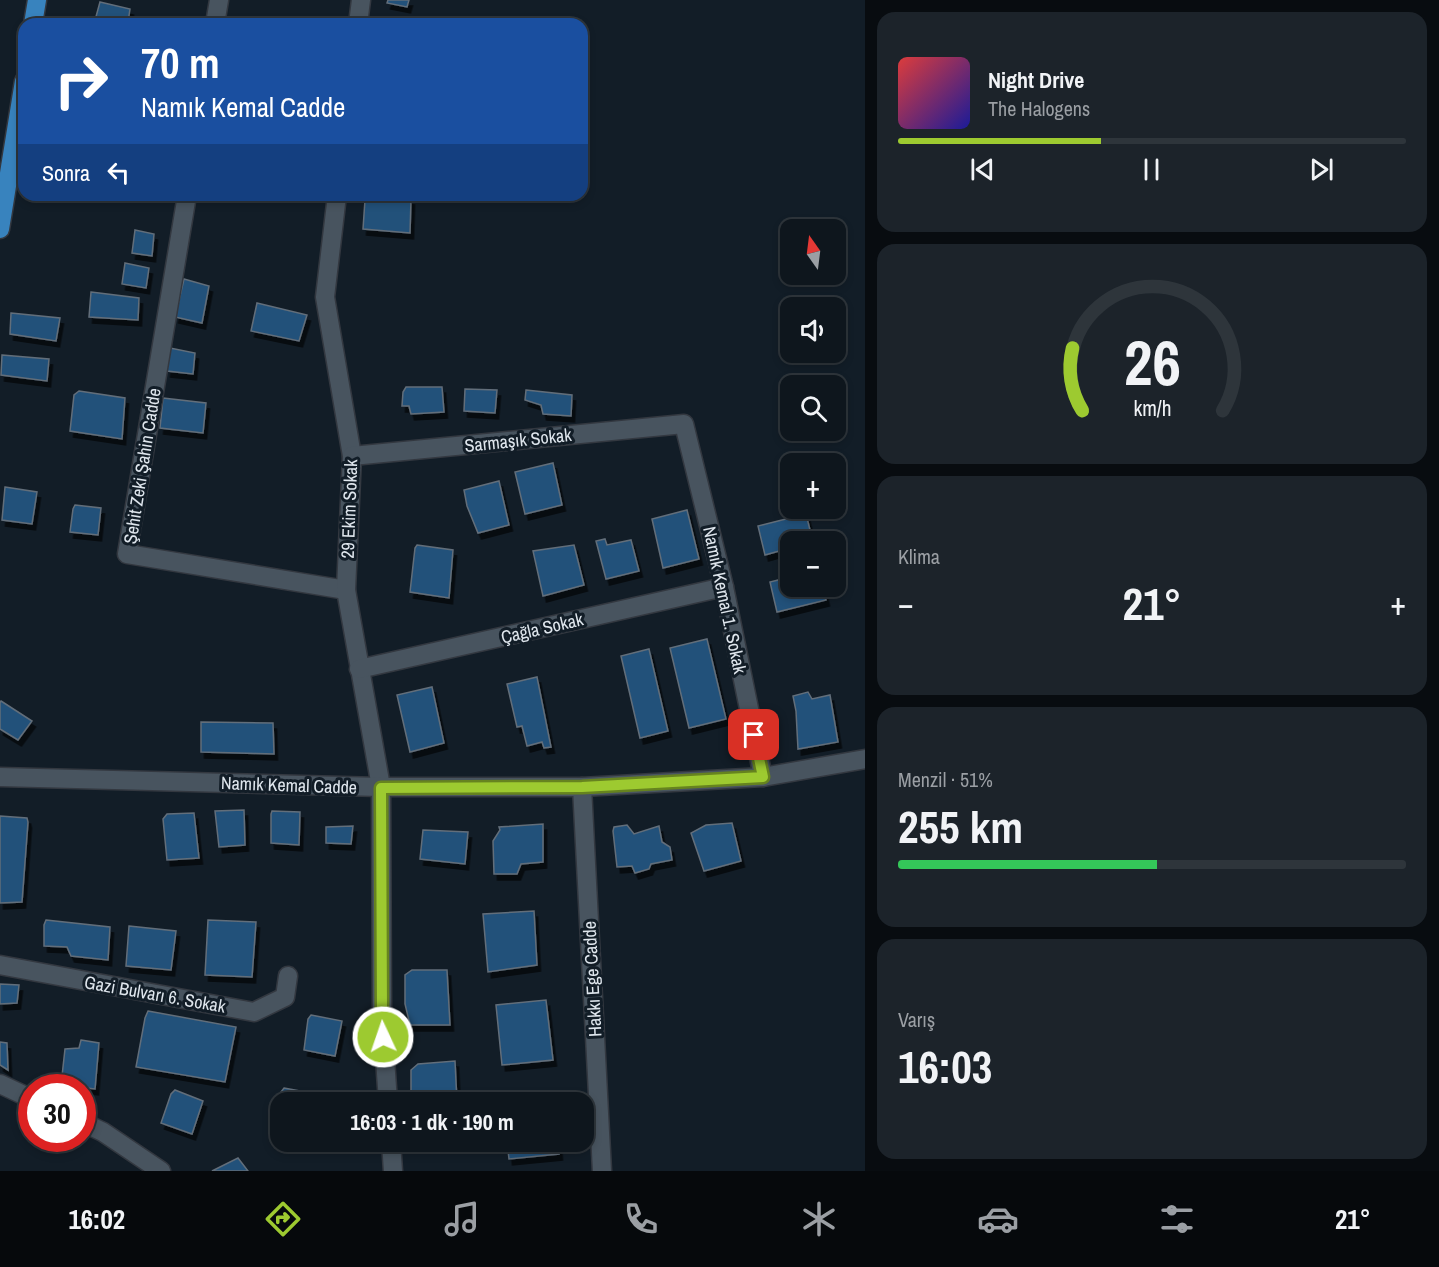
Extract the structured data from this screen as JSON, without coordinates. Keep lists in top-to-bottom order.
{
  "streets": {
    "street": [
      "Sarmaşık Sokak",
      "Şehit Zeki Şahin Cadde",
      "29 Ekim Sokak",
      "Namık Kemal 1. Sokak",
      "Çağla Sokak",
      "Namık Kemal Cadde",
      "Hakkı Ege Cadde",
      "Gazi Bulvarı 6. Sokak"
    ]
  },
  "crossings": [
    ["Sarmaşık Sokak", "29 Ekim Sokak"],
    ["Sarmaşık Sokak", "Namık Kemal 1. Sokak"],
    ["Şehit Zeki Şahin Cadde", "29 Ekim Sokak"],
    ["29 Ekim Sokak", "Çağla Sokak"],
    ["29 Ekim Sokak", "Namık Kemal Cadde"],
    ["Namık Kemal 1. Sokak", "Çağla Sokak"],
    ["Namık Kemal 1. Sokak", "Namık Kemal Cadde"],
    ["Namık Kemal Cadde", "Hakkı Ege Cadde"]
  ],
  "north": "top",
  "page": {
    "turn": ["70 m", "Namık Kemal Cadde"],
    "song": ["Night Drive", "The Halogens"],
    "then": "Sonra",
    "map_buttons": ["+", "−"],
    "tile": [
      "Klima",
      ["Menzil · 51%", "255 km"],
      ["Varış", "16:03"]
    ],
    "heat": ["−", "21°", "+"],
    "limit": "30",
    "trip": "16:03 · 1 dk · 190 m",
    "tabs": ["16:02", "21°"],
    "gauge": ["26", "km/h"]
  }
}
